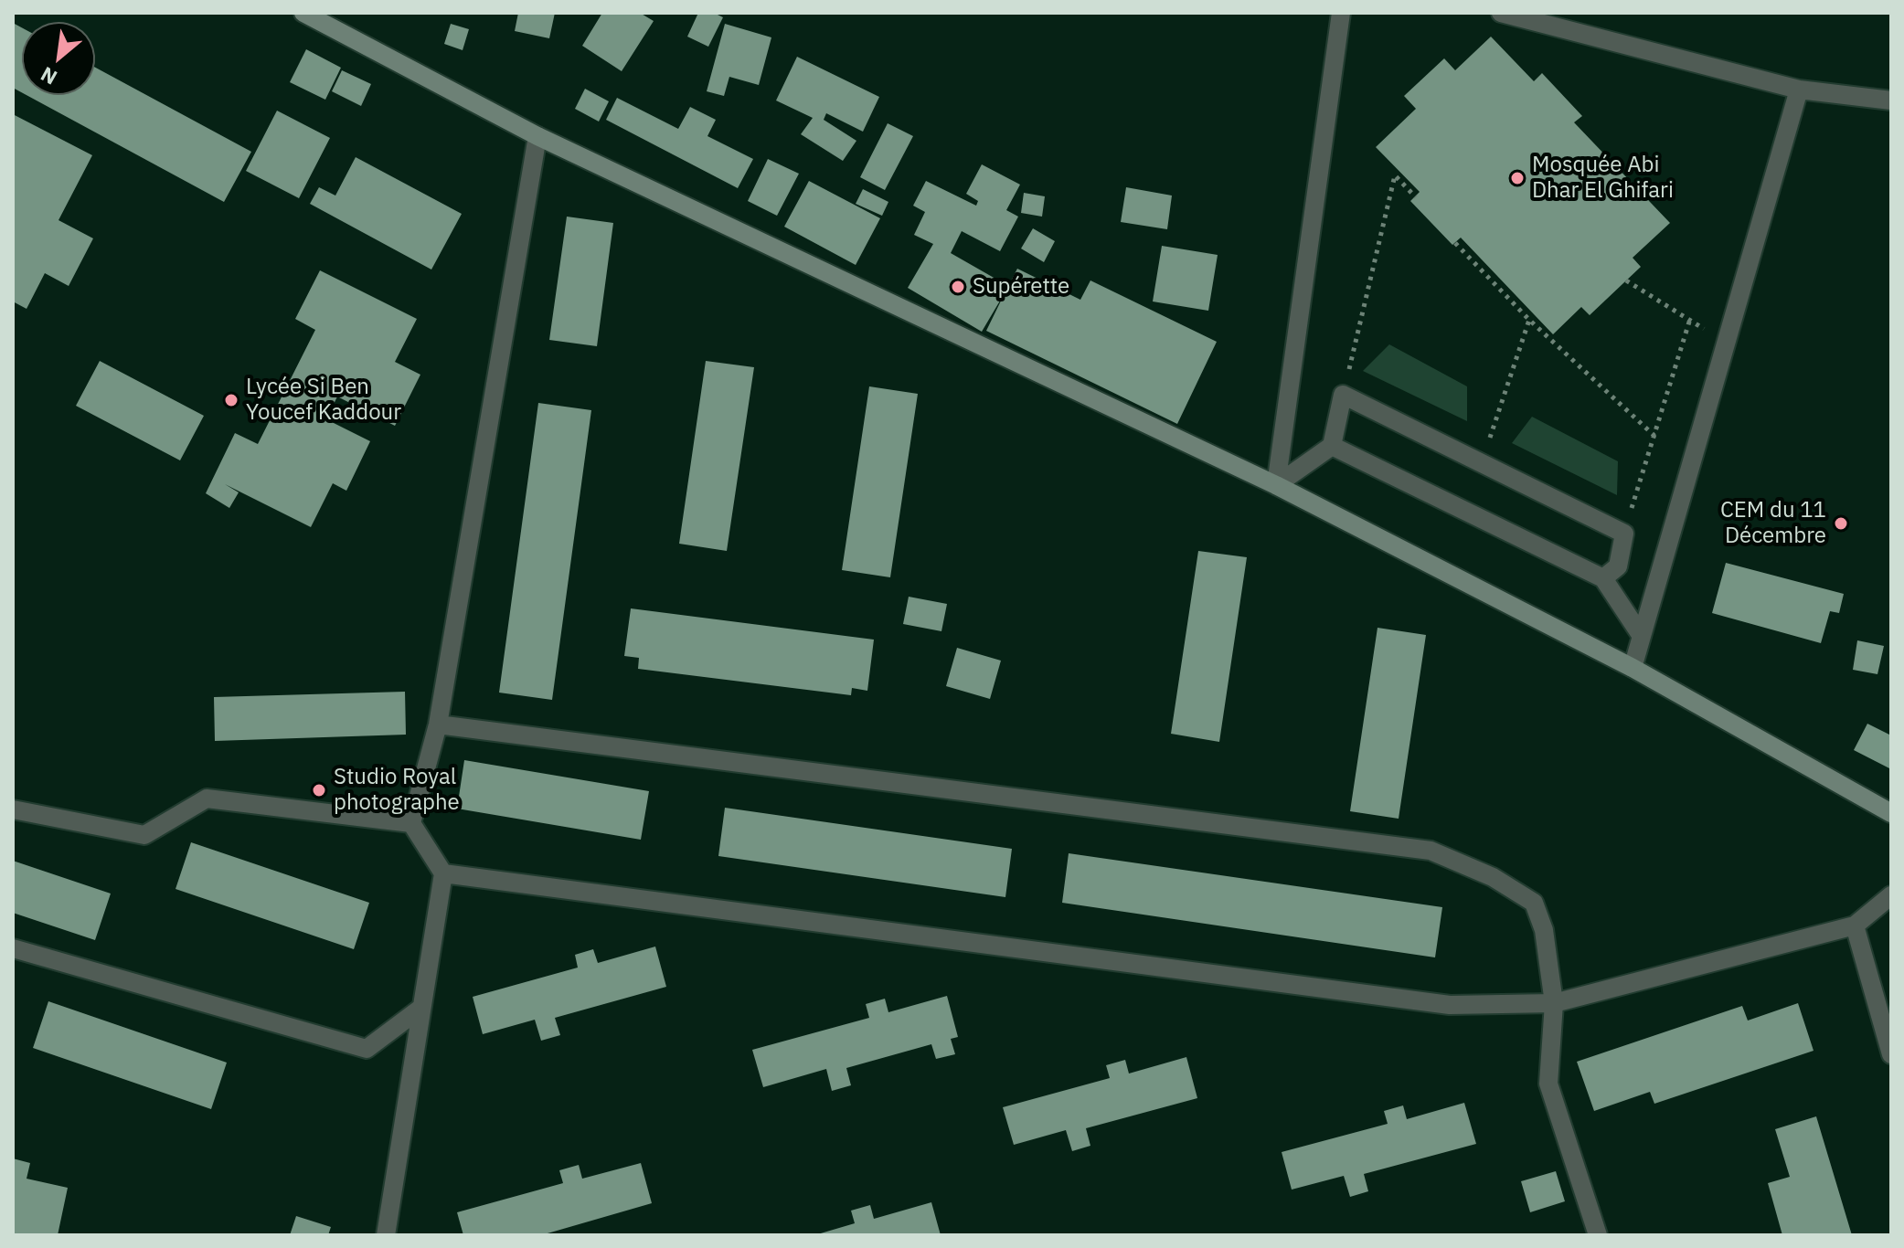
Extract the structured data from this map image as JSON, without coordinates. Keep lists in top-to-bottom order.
{
  "places": [
    "Mosquée Abi Dhar El Ghifari",
    "Supérette",
    "Lycée Si Ben Youcef Kaddour",
    "CEM du 11 Décembre",
    "Studio Royal photographe"
  ],
  "north": "bottom left"
}
